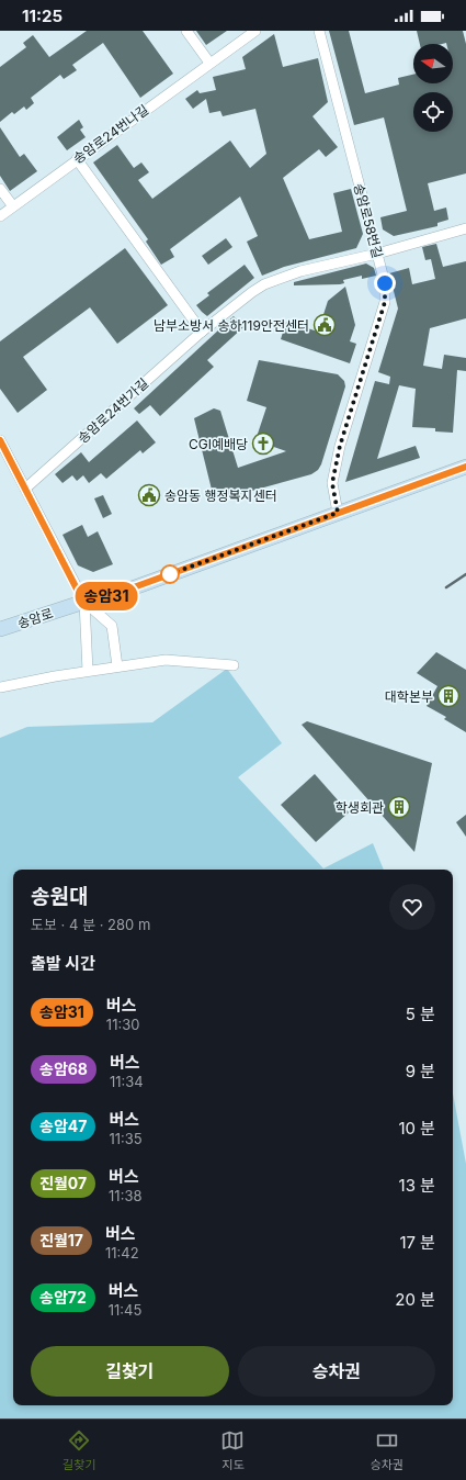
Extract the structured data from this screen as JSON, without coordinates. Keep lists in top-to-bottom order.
{
  "streets": {
    "main road": ["송암로"],
    "street": ["송암로24번나길", "송암로58번길", "송암로24번가길"]
  },
  "crossings": [
    ["송암로58번길", "송암로24번가길"],
    ["송암로58번길", "송암로"]
  ],
  "places": {
    "public building": ["남부소방서 송하119안전센터", "송암동 행정복지센터"],
    "church": ["CGI예배당"],
    "building": ["대학본부", "학생회관"]
  },
  "lines": ["bus line 송암31"],
  "north": "left",
  "page": {
    "status": "11:25",
    "on_map": "송암31",
    "heading": [
      ["송원대", "도보 · 4 분 · 280 m"],
      "출발 시간"
    ],
    "list": [
      {
        "mark": "송암31",
        "name": "버스",
        "note": "11:30",
        "value": "5 분"
      },
      {
        "mark": "송암68",
        "name": "버스",
        "note": "11:34",
        "value": "9 분"
      },
      {
        "mark": "송암47",
        "name": "버스",
        "note": "11:35",
        "value": "10 분"
      },
      {
        "mark": "진월07",
        "name": "버스",
        "note": "11:38",
        "value": "13 분"
      },
      {
        "mark": "진월17",
        "name": "버스",
        "note": "11:42",
        "value": "17 분"
      },
      {
        "mark": "송암72",
        "name": "버스",
        "note": "11:45",
        "value": "20 분"
      }
    ],
    "buttons": ["길찾기", "승차권"],
    "tabs": ["길찾기", "지도", "승차권"]
  }
}
